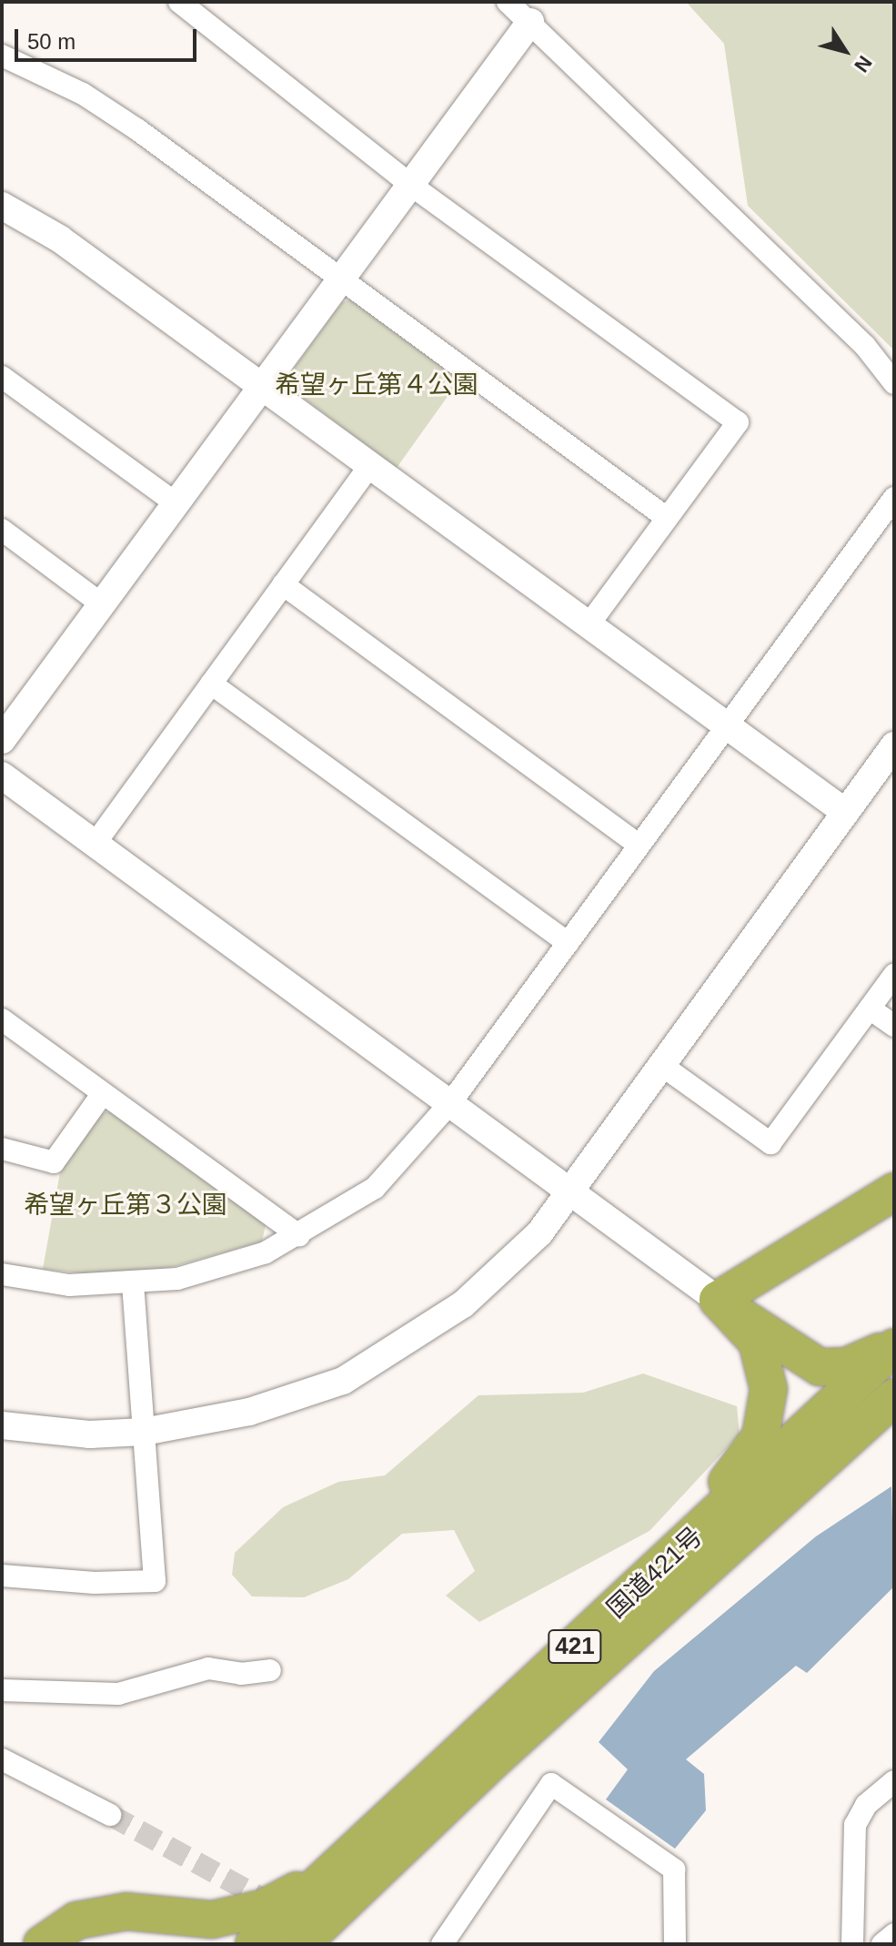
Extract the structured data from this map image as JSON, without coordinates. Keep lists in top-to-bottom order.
{
  "streets": {
    "highway": ["国道421号", "421"]
  },
  "crossings": [
    ["国道421号", "421"]
  ],
  "parks": ["希望ヶ丘第４公園", "希望ヶ丘第３公園"],
  "scale_bar": "50 m",
  "north": "bottom right"
}
